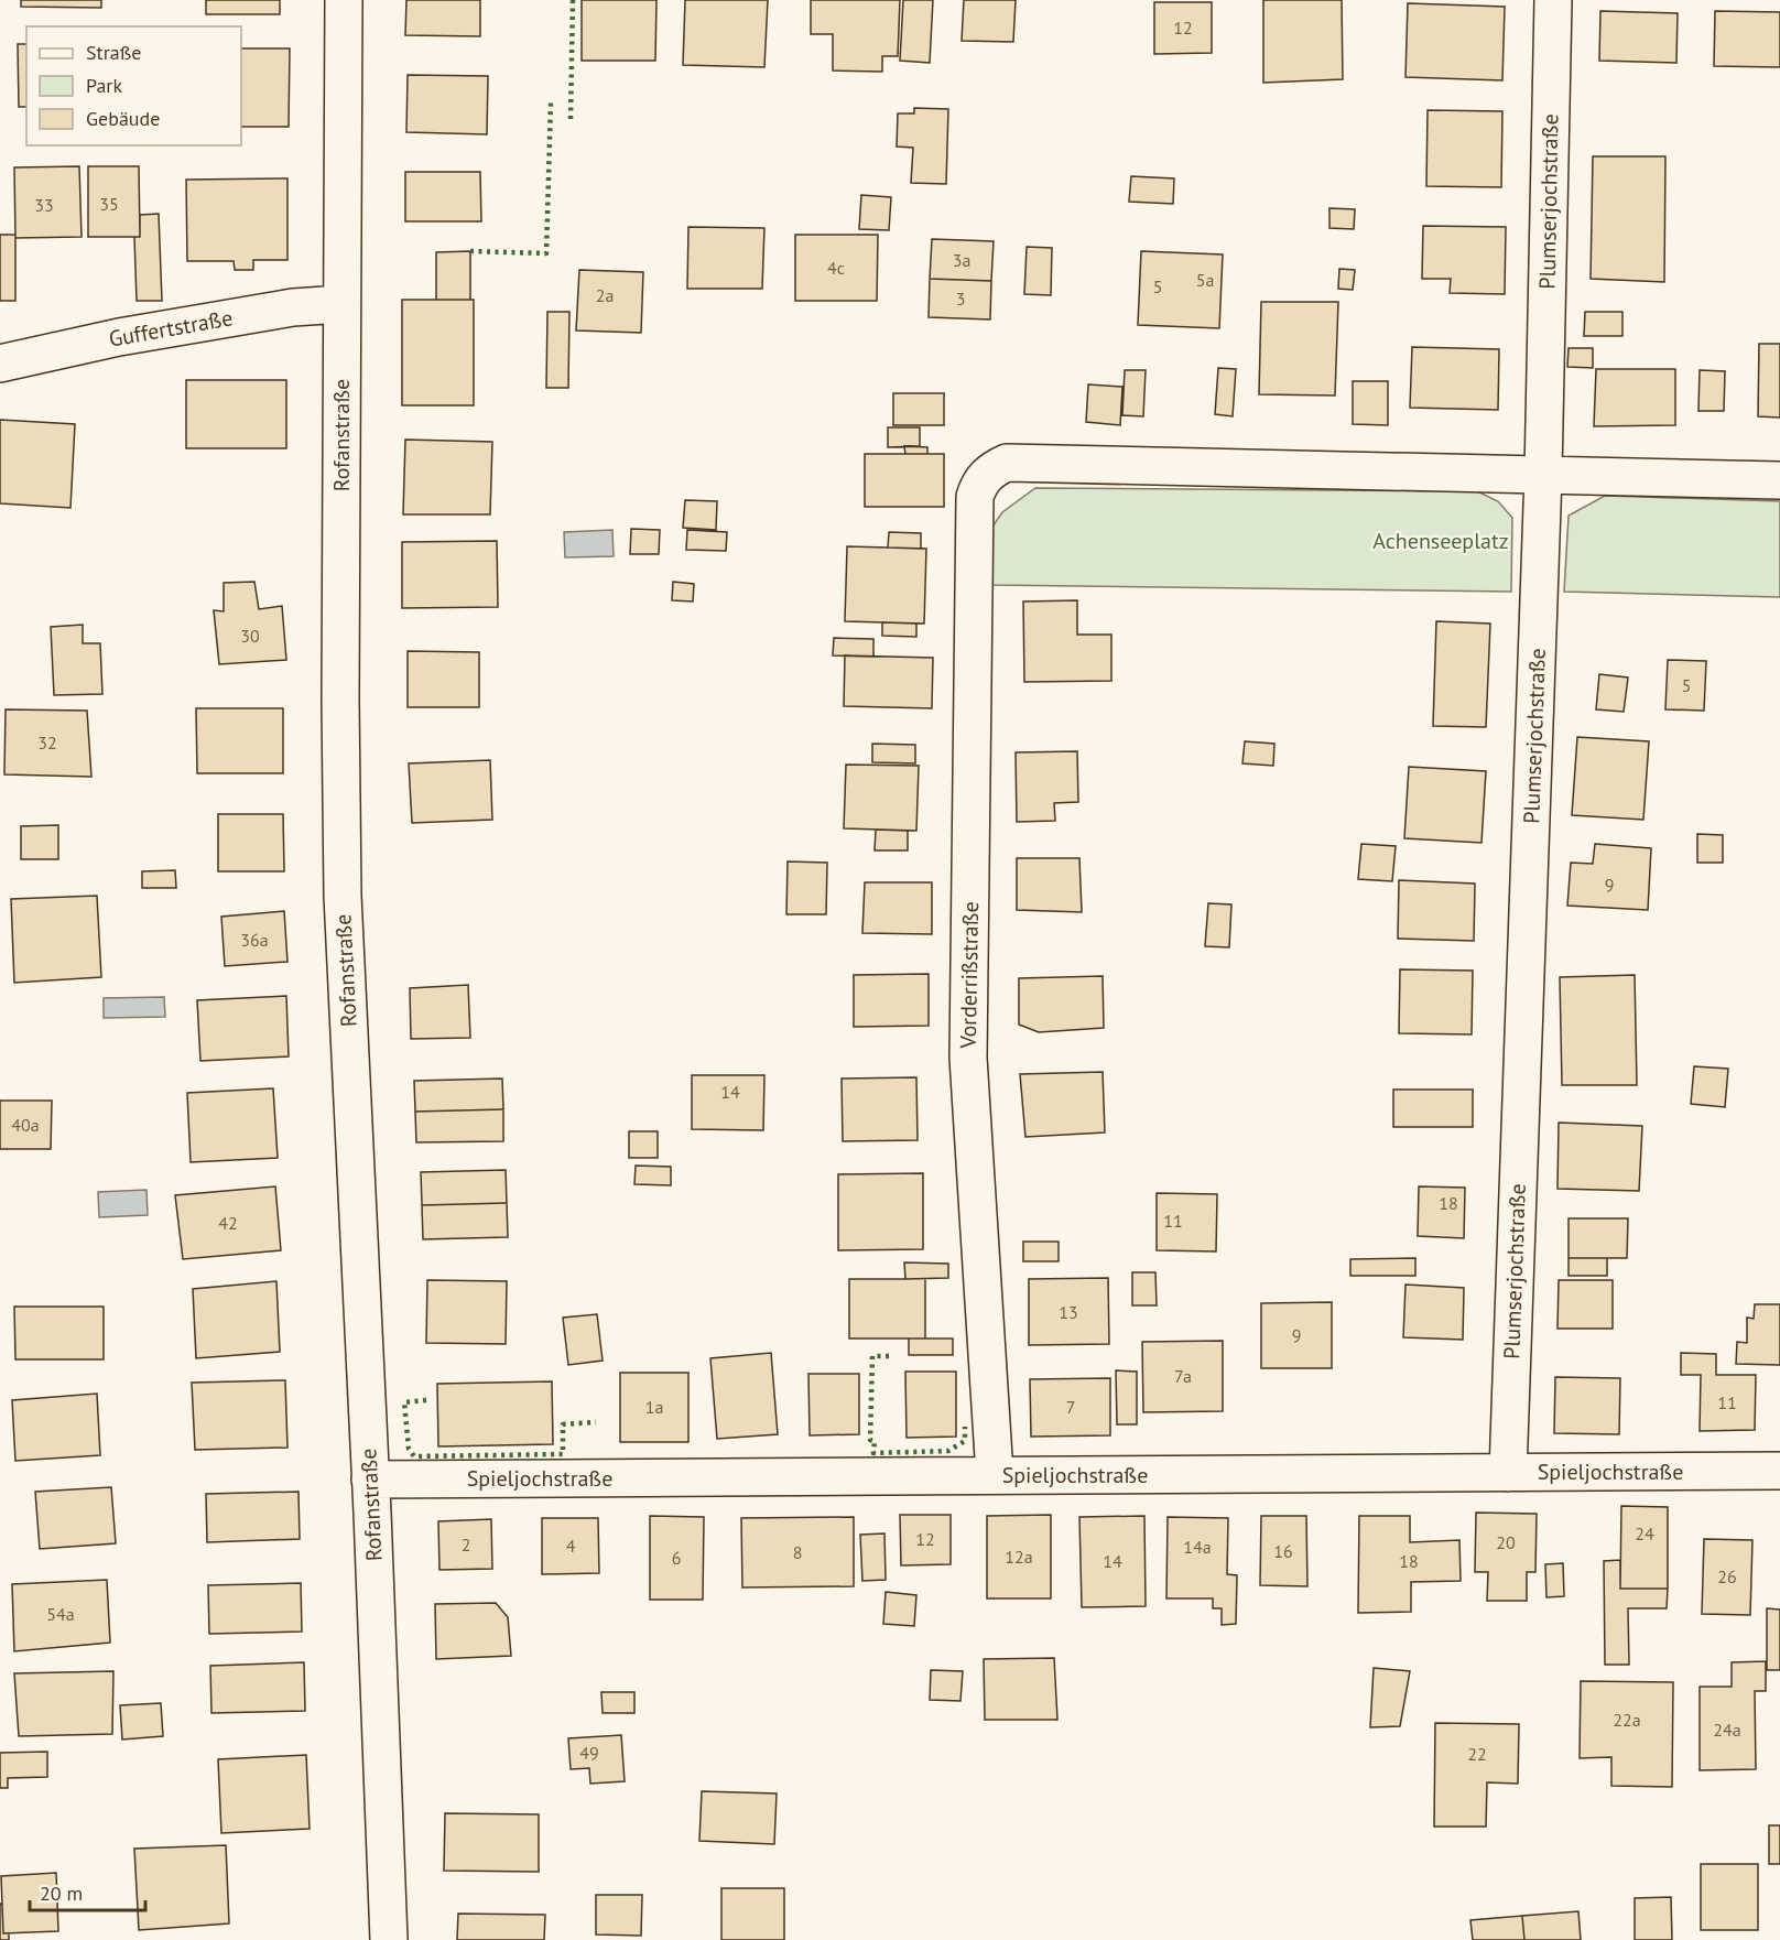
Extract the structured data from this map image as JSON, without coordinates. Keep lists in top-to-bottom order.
{
  "streets": {
    "street": [
      "Plumserjochstraße",
      "Guffertstraße",
      "Rofanstraße",
      "Vorderrißstraße",
      "Spieljochstraße"
    ]
  },
  "crossings": [
    ["Plumserjochstraße", "Vorderrißstraße"],
    ["Plumserjochstraße", "Spieljochstraße"],
    ["Guffertstraße", "Rofanstraße"],
    ["Rofanstraße", "Spieljochstraße"],
    ["Vorderrißstraße", "Spieljochstraße"]
  ],
  "parks": ["Achenseeplatz"],
  "house_numbers": [
    "12",
    "35",
    "33",
    "3a",
    "4c",
    "5a",
    "5",
    "2a",
    "3",
    "30",
    "5",
    "32",
    "9",
    "36a",
    "14",
    "40a",
    "18",
    "11",
    "42",
    "13",
    "9",
    "7a",
    "11",
    "1a",
    "7",
    "24",
    "12",
    "20",
    "2",
    "4",
    "14a",
    "16",
    "8",
    "12a",
    "6",
    "14",
    "18",
    "26",
    "54a",
    "22a",
    "24a",
    "49",
    "22"
  ],
  "legend": ["Straße", "Park", "Gebäude"],
  "scale_bar": "20 m"
}
